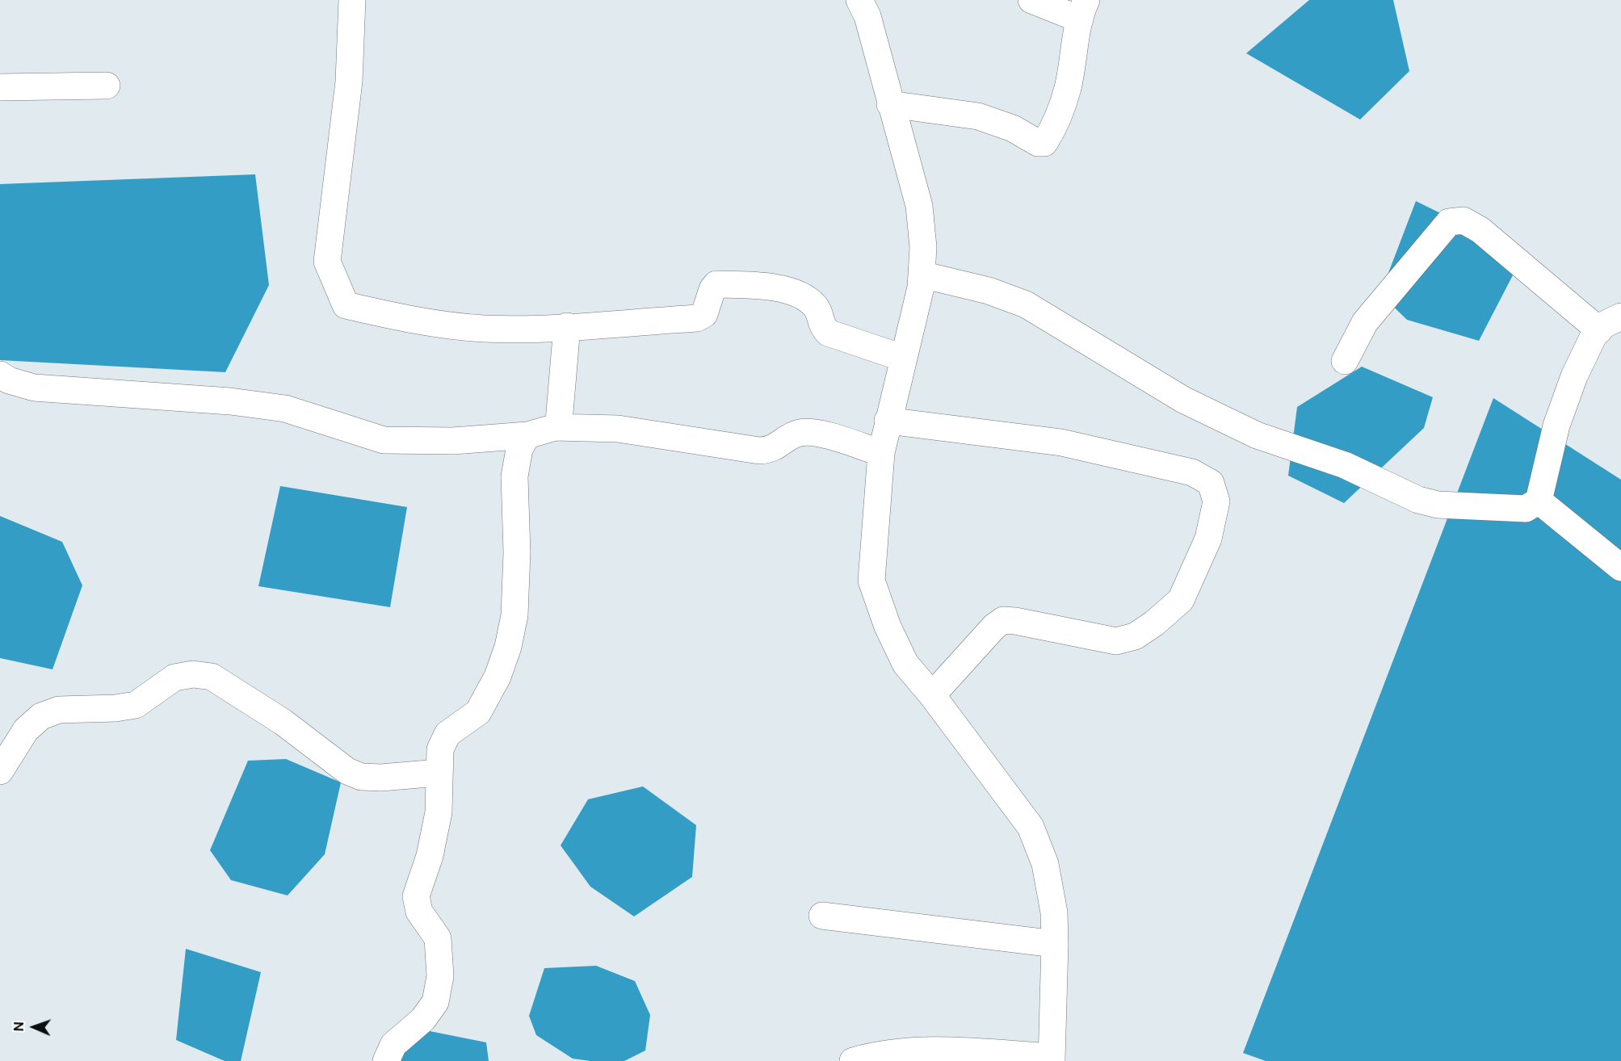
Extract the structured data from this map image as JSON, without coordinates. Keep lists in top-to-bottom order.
{
  "north": "left"
}
